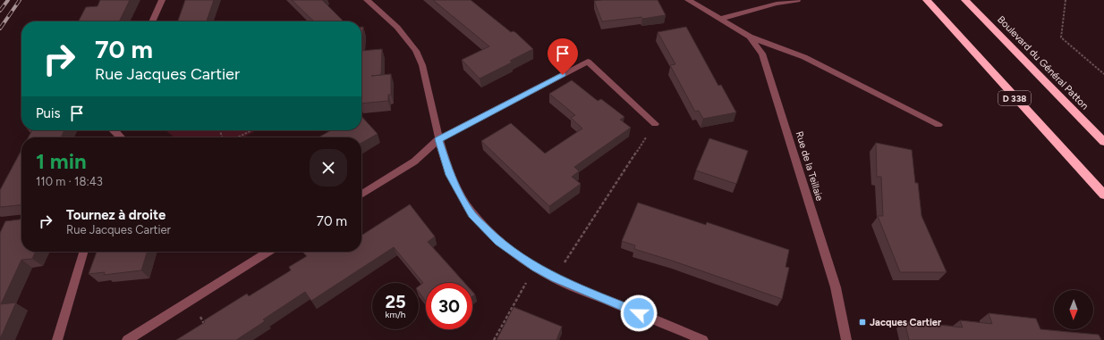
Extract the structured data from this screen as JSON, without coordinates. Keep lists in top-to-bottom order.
{
  "streets": {
    "highway": ["Boulevard du Général Patton", "D 338"],
    "street": ["Rue de la Teillaie"]
  },
  "places": {
    "transit": ["Jacques Cartier"]
  },
  "north": "bottom",
  "page": {
    "turn": ["70 m", "Rue Jacques Cartier"],
    "then": "Puis",
    "heading": ["1 min", "110 m · 18:43"],
    "list": [
      {
        "name": "Tournez à droite",
        "note": "Rue Jacques Cartier",
        "value": "70 m"
      }
    ],
    "speed": "25 km/h",
    "limit": "30"
  }
}
